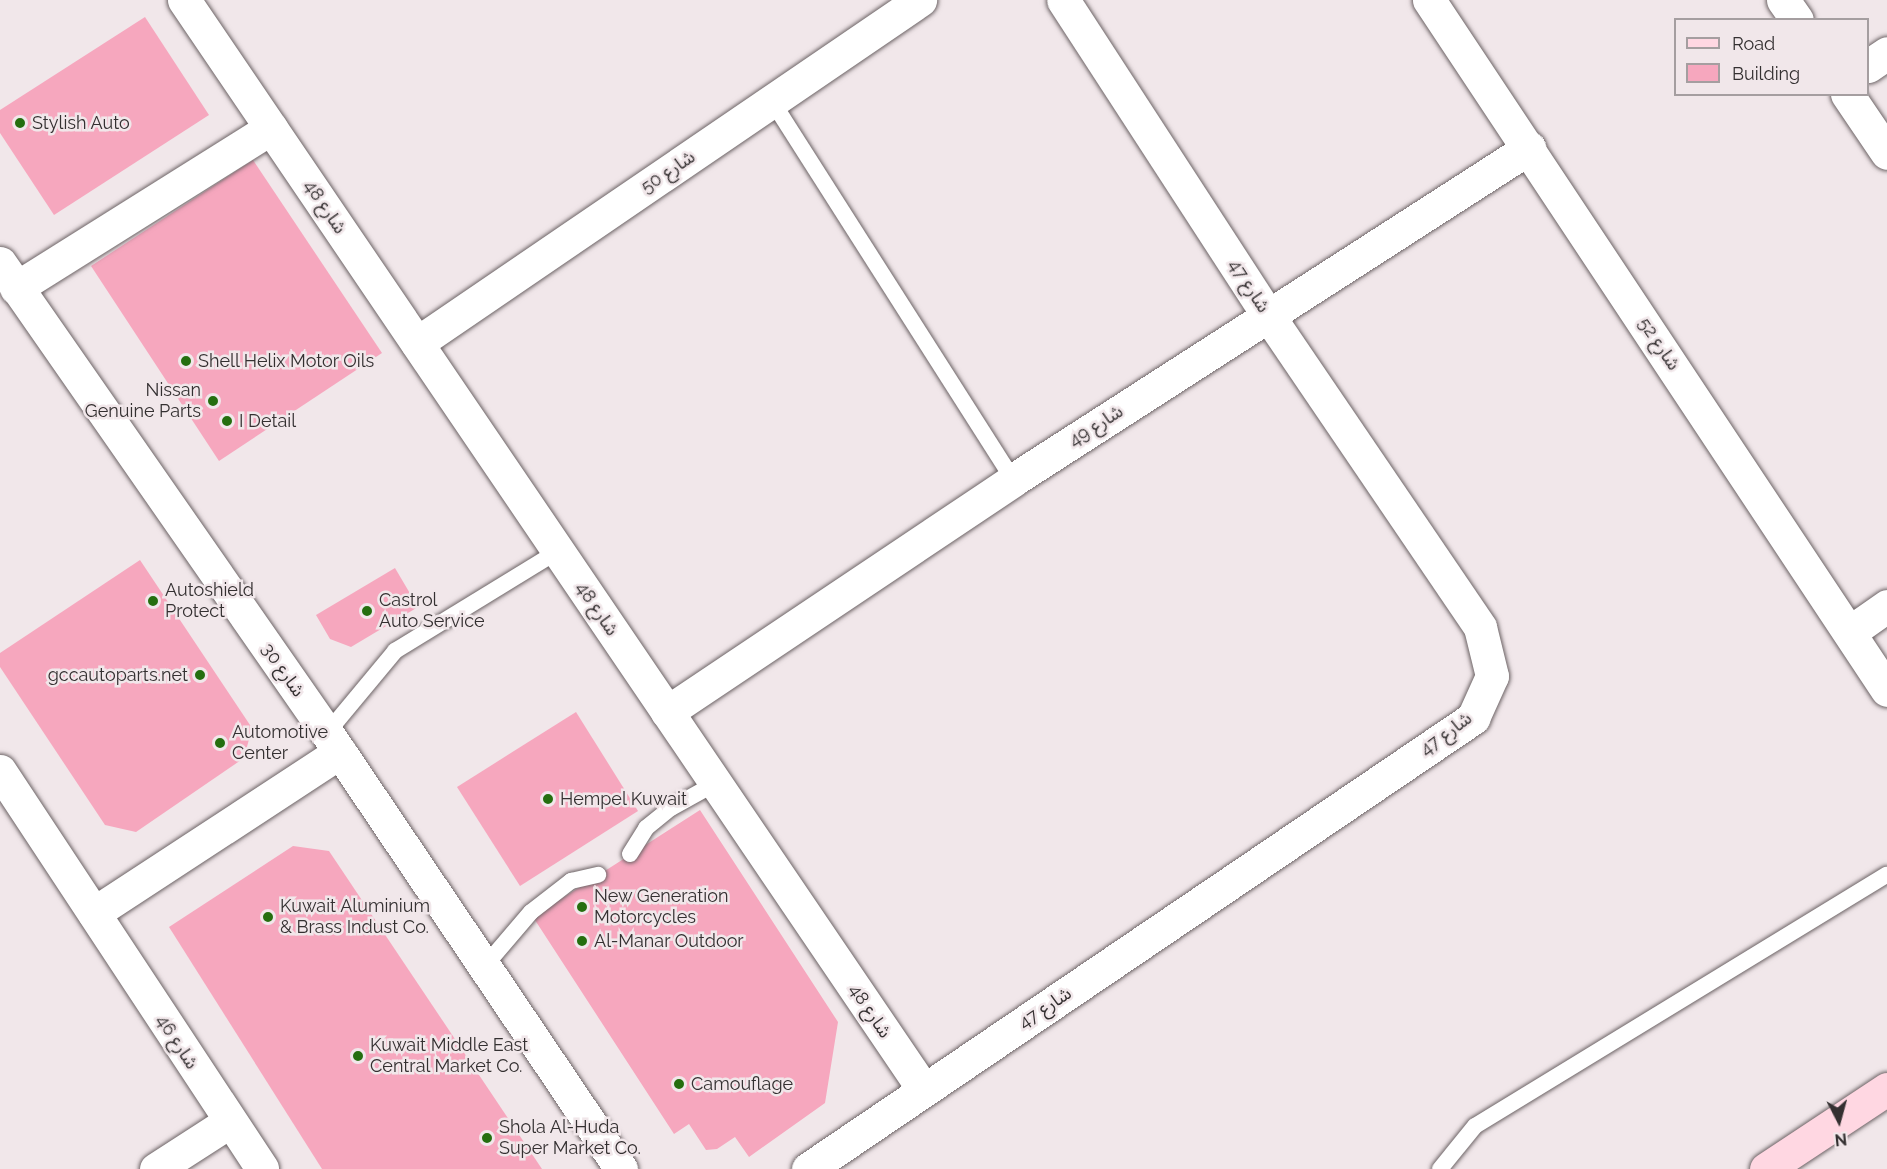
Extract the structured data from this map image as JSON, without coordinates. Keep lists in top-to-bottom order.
{
  "streets": {
    "street": [
      "شارع 50",
      "شارع 48",
      "شارع 47",
      "شارع 52",
      "شارع 49",
      "شارع 30",
      "شارع 46"
    ]
  },
  "crossings": [
    ["شارع 50", "شارع 48"],
    ["شارع 48", "شارع 47"],
    ["شارع 48", "شارع 49"],
    ["شارع 47", "شارع 49"],
    ["شارع 52", "شارع 49"]
  ],
  "places": [
    "Stylish Auto",
    "Shell Helix Motor Oils",
    "Nissan Genuine Parts",
    "I Detail",
    "Autoshield Protect",
    "Castrol Auto Service",
    "gccautoparts.net",
    "Automotive Center",
    "Hempel Kuwait",
    "New Generation Motorcycles",
    "Kuwait Aluminium & Brass Indust Co.",
    "Al-Manar Outdoor",
    "Kuwait Middle East Central Market Co.",
    "Camouflage",
    "Shola Al-Huda Super Market Co."
  ],
  "legend": ["Road", "Building"],
  "north": "bottom"
}
